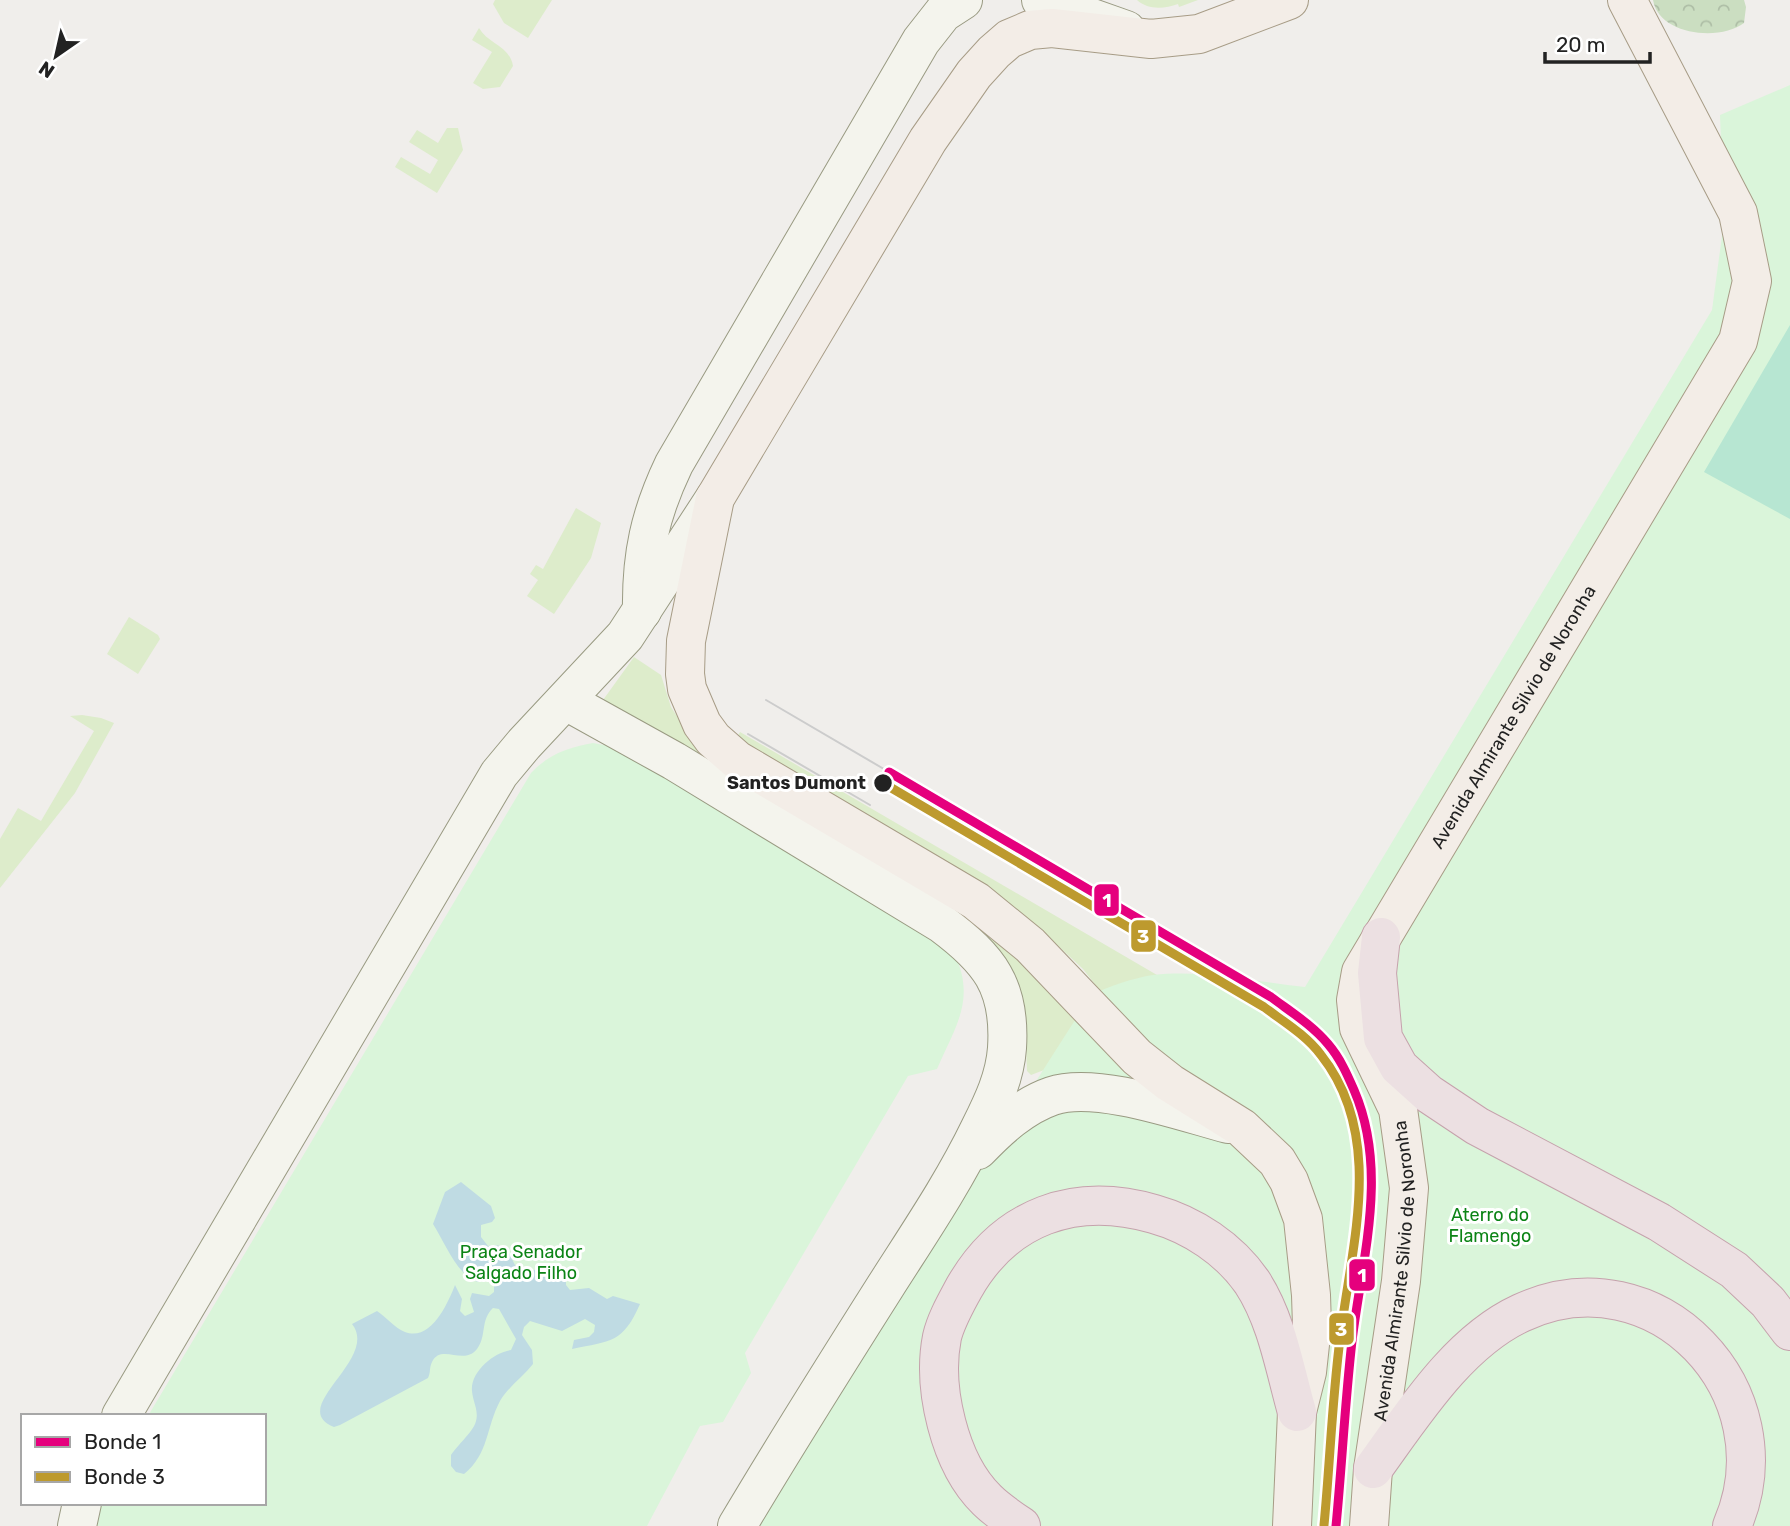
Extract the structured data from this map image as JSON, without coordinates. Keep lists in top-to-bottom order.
{
  "streets": {
    "main road": ["Avenida Almirante Silvio de Noronha"]
  },
  "parks": ["Aterro do Flamengo", "Praça Senador Salgado Filho"],
  "places": ["Santos Dumont"],
  "lines": ["tram line 1", "tram line 3"],
  "legend": ["Bonde 1", "Bonde 3"],
  "scale_bar": "20 m",
  "north": "bottom left"
}
